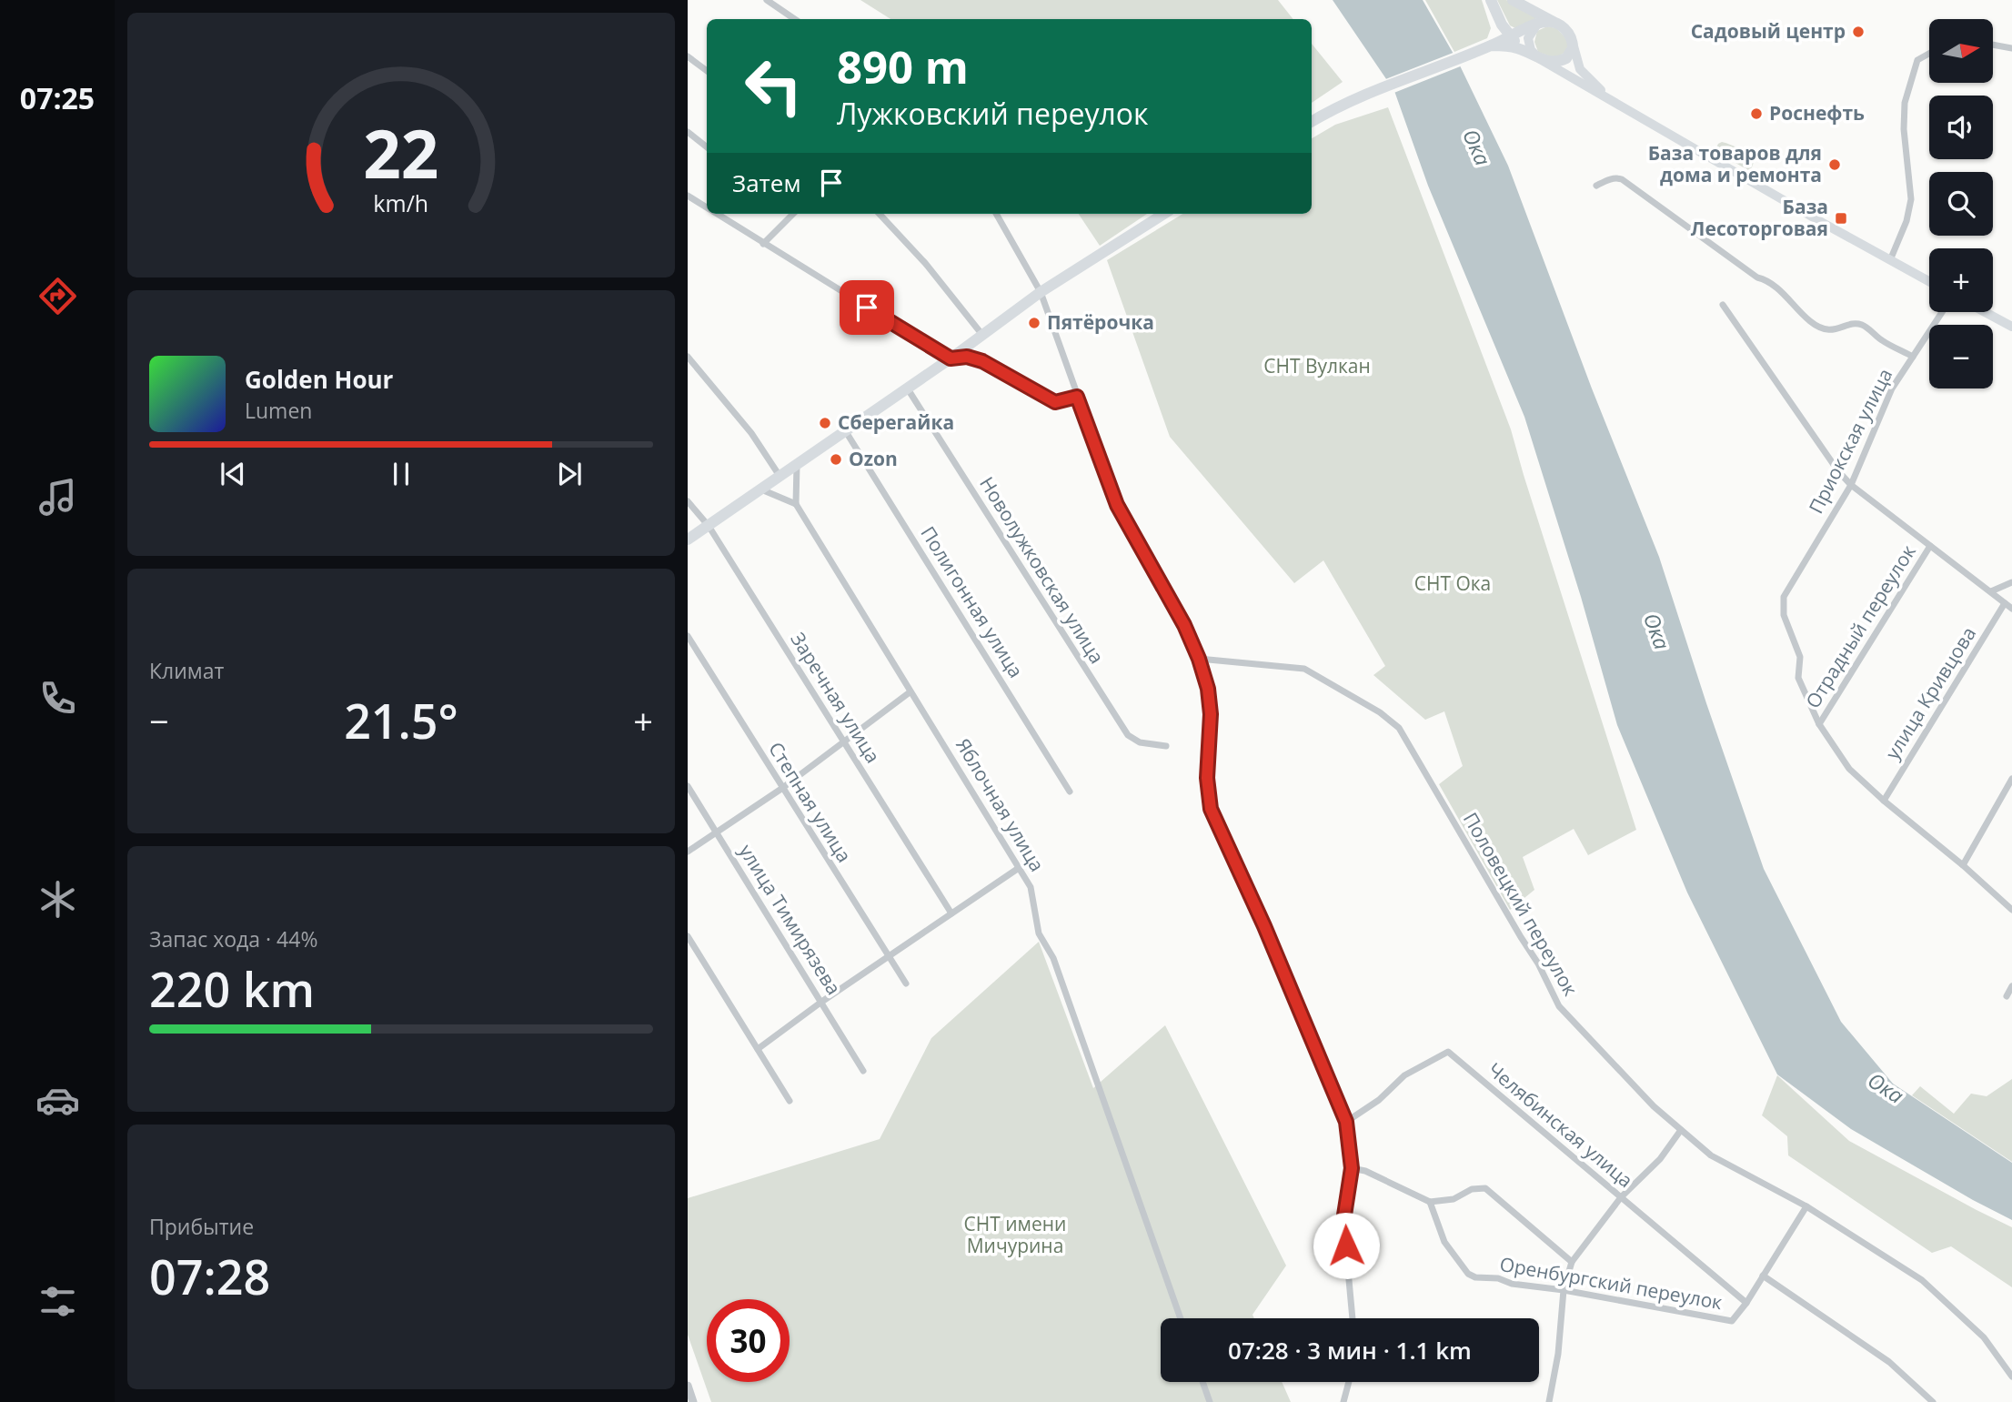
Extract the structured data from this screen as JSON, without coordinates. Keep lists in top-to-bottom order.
{
  "streets": {
    "street": [
      "Приокская улица",
      "Новолужковская улица",
      "Полигонная улица",
      "Отрадный переулок",
      "улица Кривцова",
      "Заречная улица",
      "Степная улица",
      "Яблочная улица",
      "Половецкий переулок",
      "улица Тимирязева",
      "Челябинская улица",
      "Оренбургский переулок"
    ]
  },
  "crossings": [
    ["Приокская улица", "Отрадный переулок"],
    ["Половецкий переулок", "Оренбургский переулок"],
    ["Челябинская улица", "Оренбургский переулок"]
  ],
  "water": ["Ока"],
  "parks": ["СНТ Вулкан", "СНТ Ока", "СНТ имени Мичурина"],
  "places": {
    "other": [
      "Садовый центр",
      "Роснефть",
      "База товаров для дома и ремонта",
      "Пятёрочка",
      "Сберегайка",
      "Ozon"
    ],
    "transit": ["База Лесоторговая"]
  },
  "north": "right",
  "page": {
    "tabs": "07:25",
    "map_buttons": ["+", "−"],
    "turn": ["890 m", "Лужковский переулок"],
    "then": "Затем",
    "song": ["Golden Hour", "Lumen"],
    "tile": [
      "Климат",
      ["Запас хода · 44%", "220 km"],
      ["Прибытие", "07:28"]
    ],
    "heat": ["−", "21.5°", "+"],
    "limit": "30",
    "trip": "07:28 · 3 мин · 1.1 km",
    "gauge": ["22", "km/h"]
  }
}
